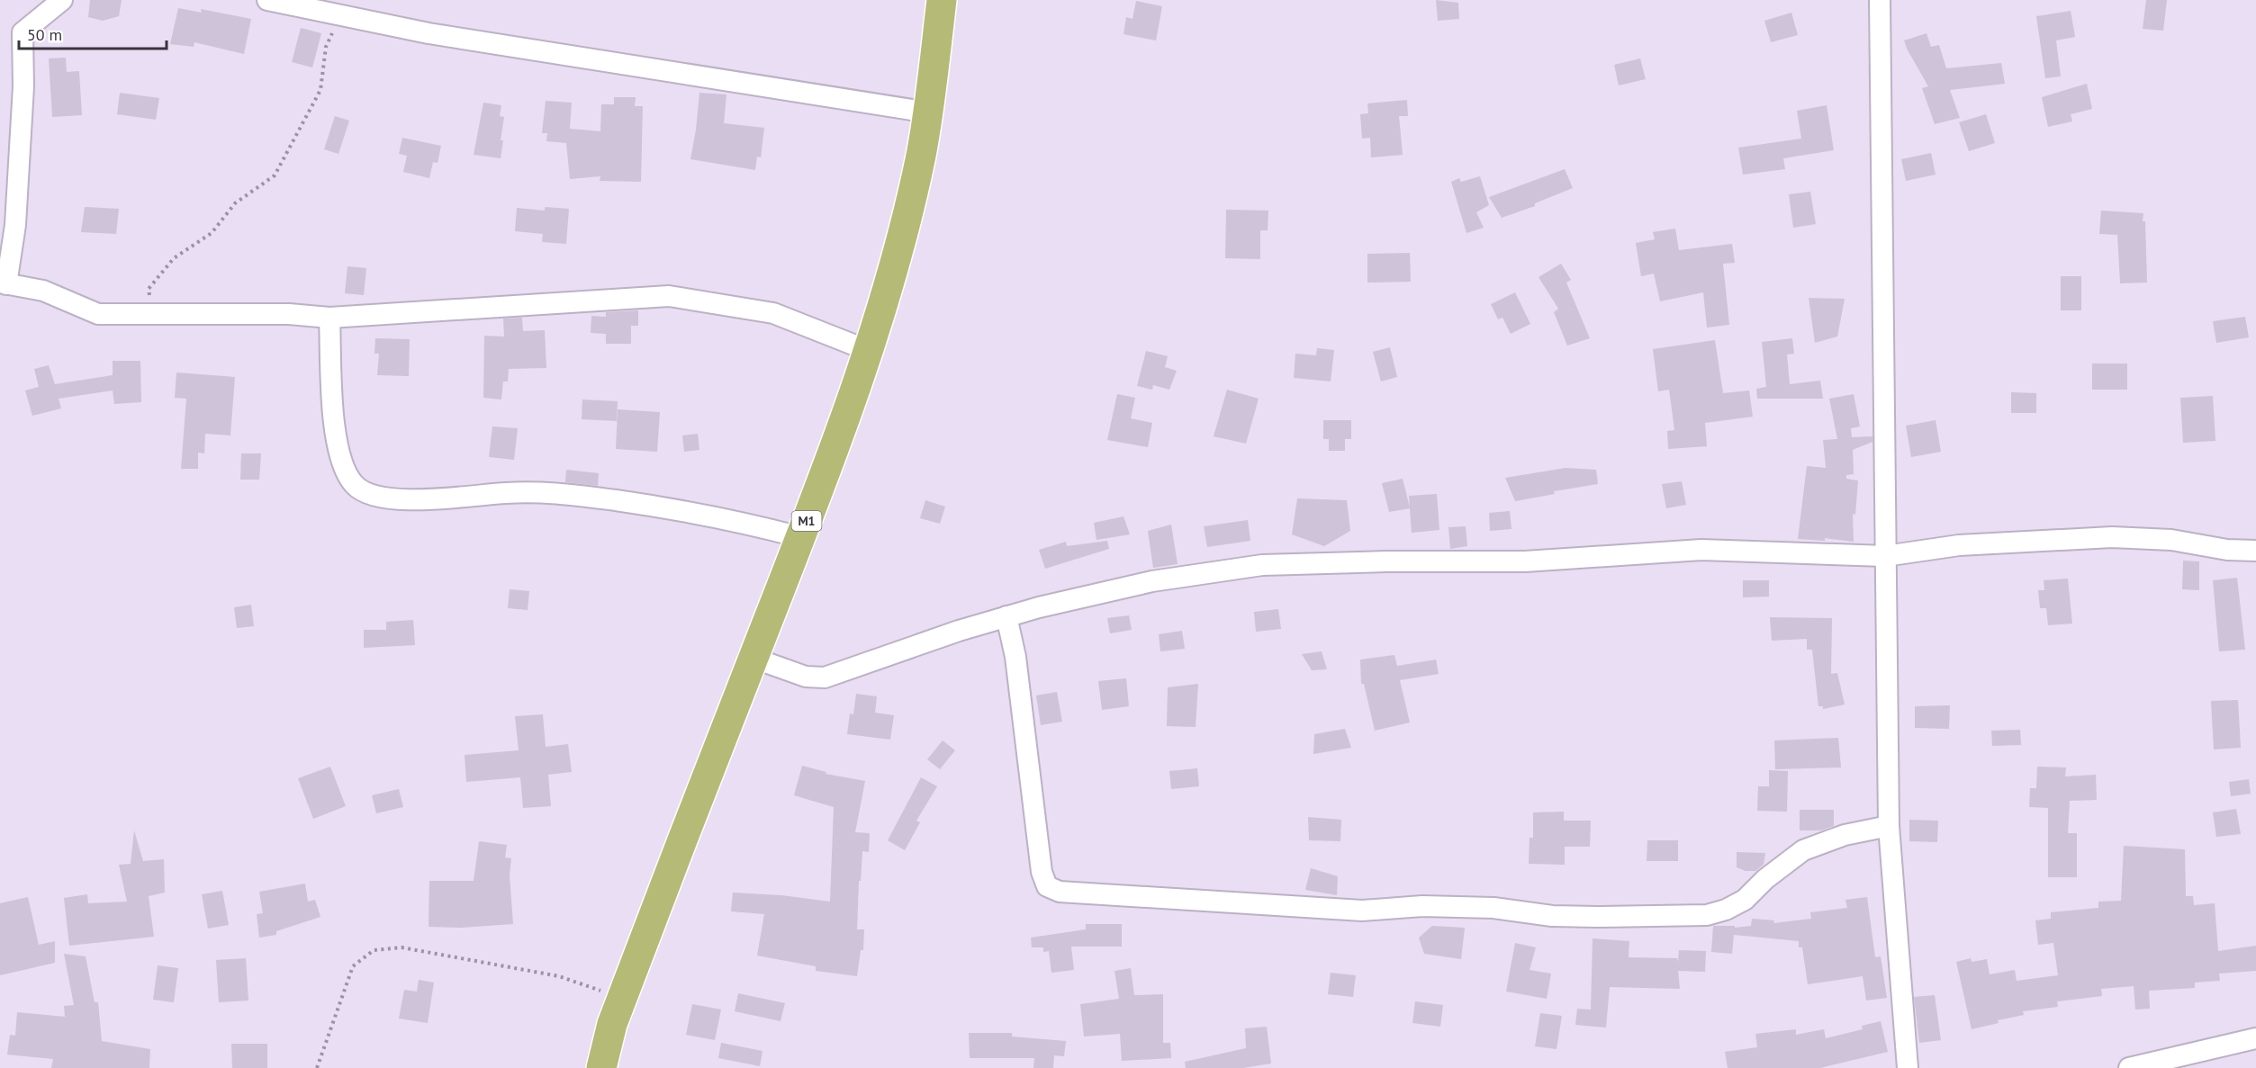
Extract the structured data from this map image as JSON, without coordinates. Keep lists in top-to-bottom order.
{
  "streets": {
    "highway": ["M1"]
  },
  "scale_bar": "50 m"
}
